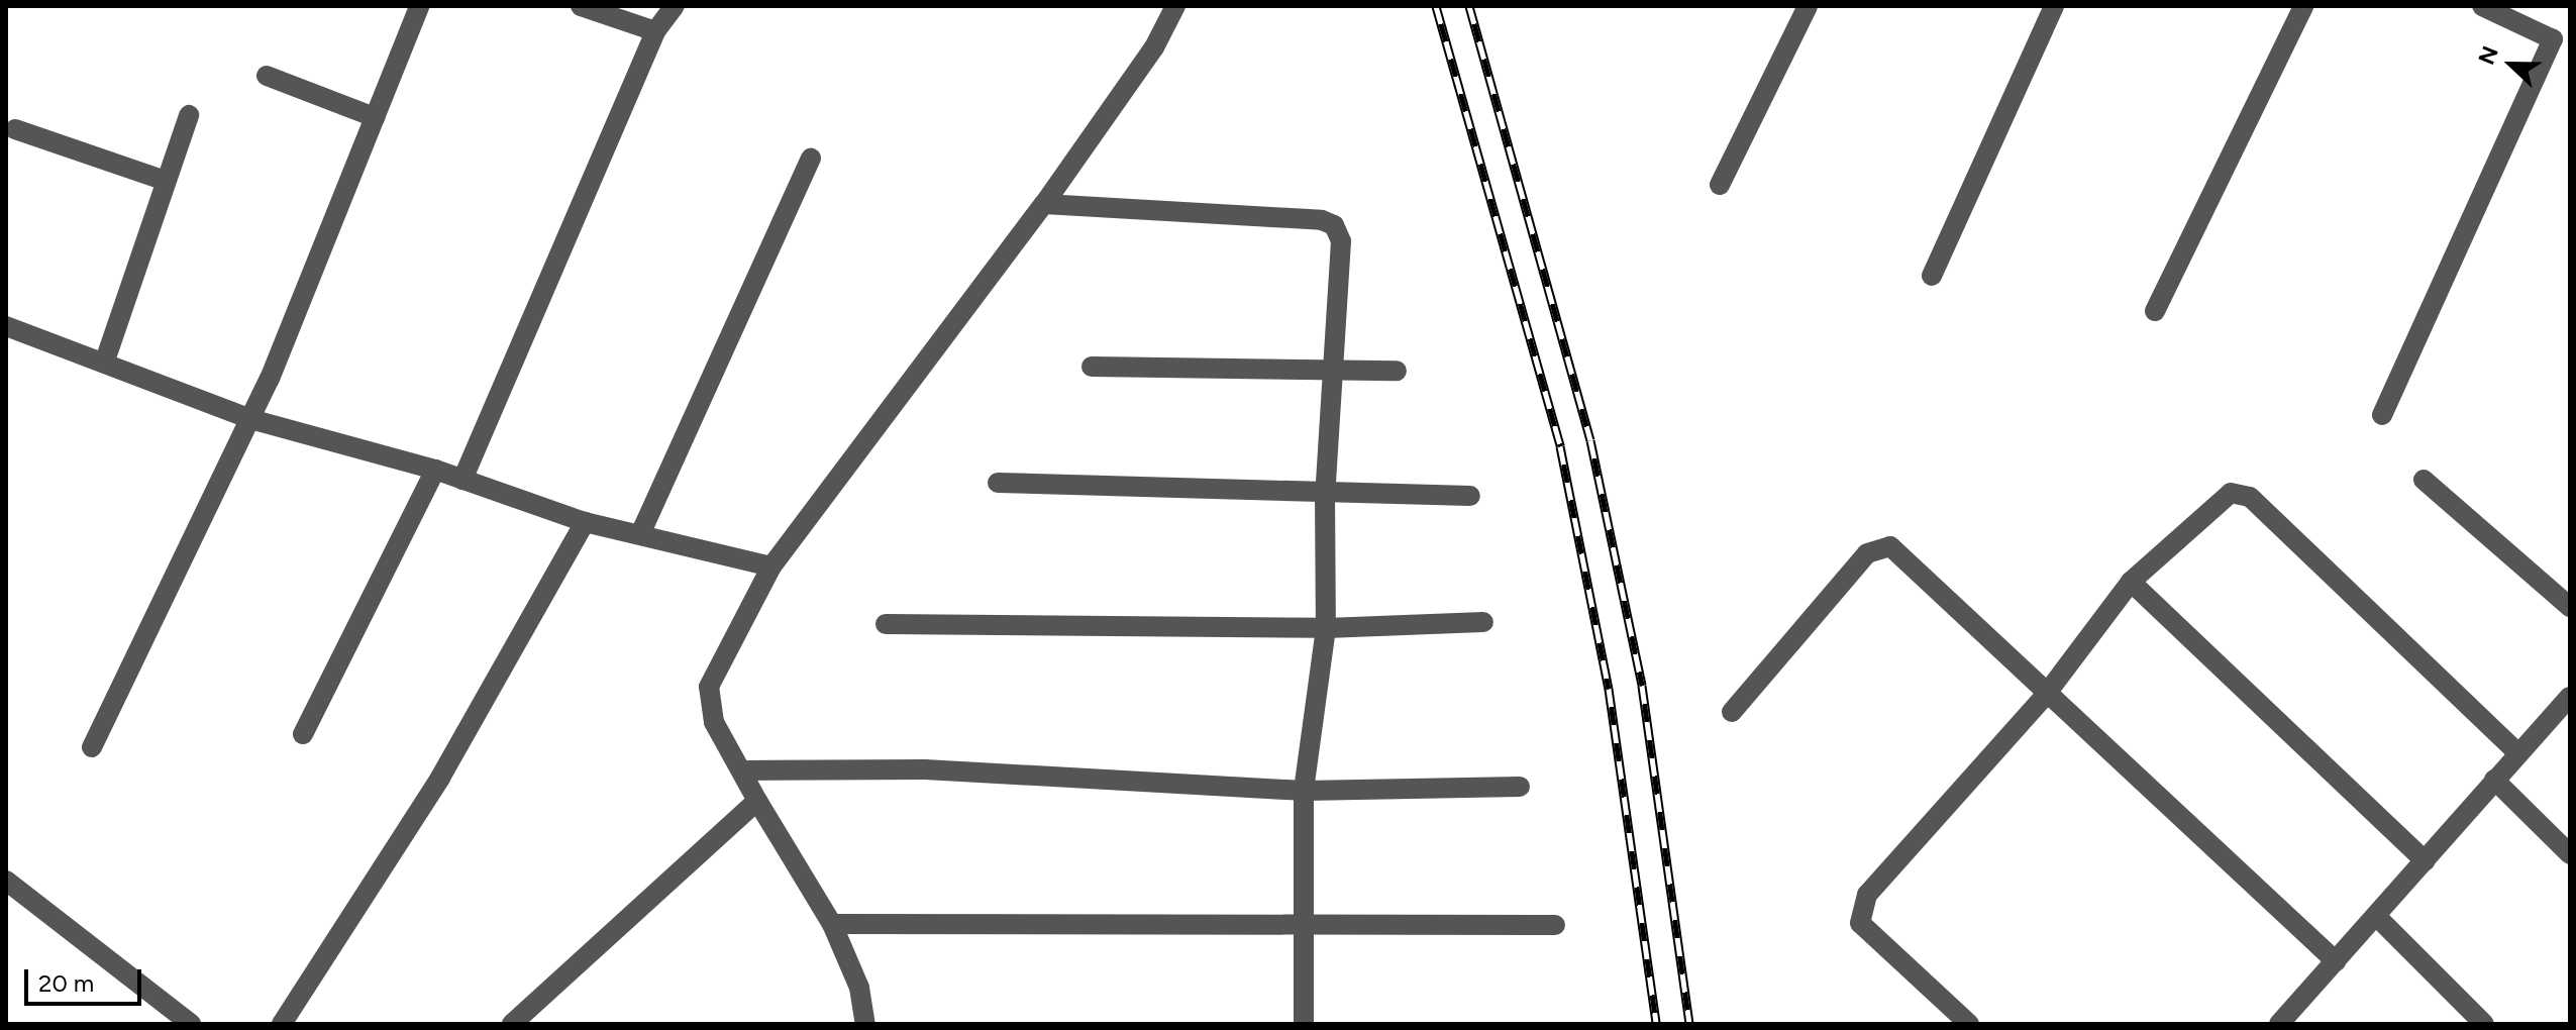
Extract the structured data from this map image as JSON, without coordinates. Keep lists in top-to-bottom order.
{
  "scale_bar": "20 m",
  "north": "left"
}
